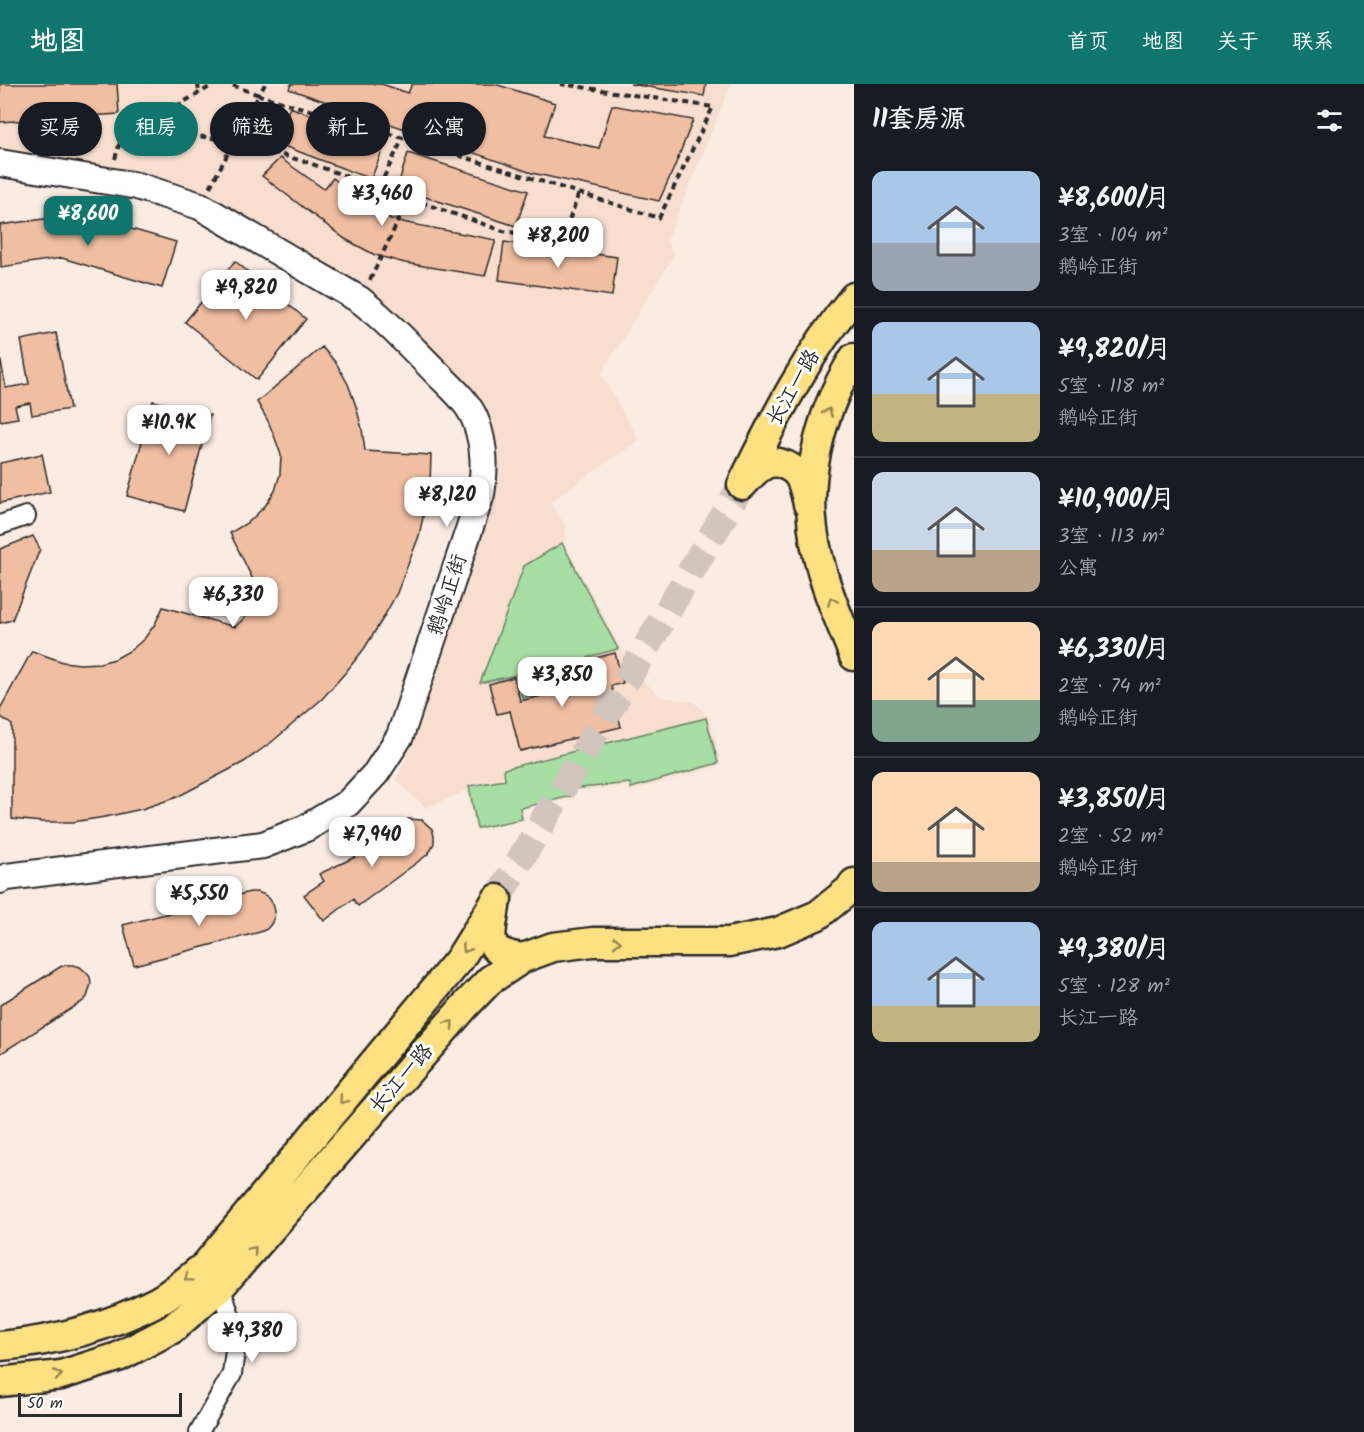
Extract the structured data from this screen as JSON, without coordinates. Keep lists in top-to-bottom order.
{
  "streets": {
    "main road": ["长江一路"],
    "street": ["鹅岭正街"]
  },
  "scale_bar": "50 m",
  "page": {
    "header": "地图",
    "nav": [
      "首页",
      "地图",
      "关于",
      "联系"
    ],
    "heading": "11套房源",
    "chip": [
      "买房",
      "租房",
      "筛选",
      "新上",
      "公寓"
    ],
    "list": [
      {
        "name": "¥8,600/月",
        "note": "3室 · 104 m² · 鹅岭正街"
      },
      {
        "name": "¥9,820/月",
        "note": "5室 · 118 m² · 鹅岭正街"
      },
      {
        "name": "¥10,900/月",
        "note": "3室 · 113 m² · 公寓"
      },
      {
        "name": "¥6,330/月",
        "note": "2室 · 74 m² · 鹅岭正街"
      },
      {
        "name": "¥3,850/月",
        "note": "2室 · 52 m² · 鹅岭正街"
      },
      {
        "name": "¥9,380/月",
        "note": "5室 · 128 m² · 长江一路"
      }
    ],
    "price": [
      "¥3,460",
      "¥8,600",
      "¥8,200",
      "¥9,820",
      "¥10.9K",
      "¥8,120",
      "¥6,330",
      "¥3,850",
      "¥7,940",
      "¥5,550",
      "¥9,380"
    ],
    "scale": "50 m"
  }
}
